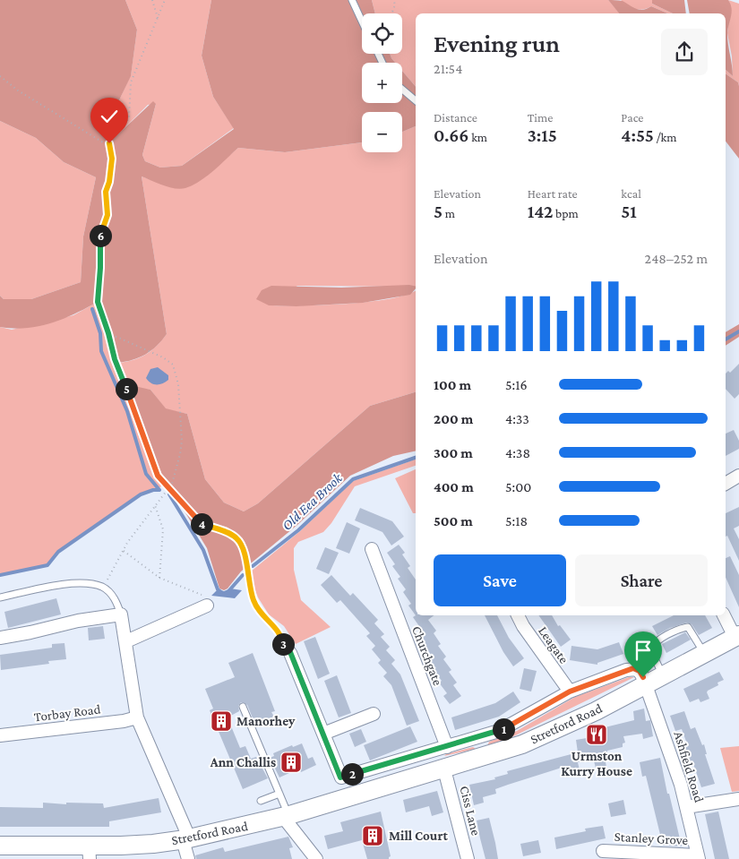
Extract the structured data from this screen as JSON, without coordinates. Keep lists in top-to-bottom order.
{
  "streets": {
    "main road": ["Stretford Road"],
    "street": [
      "Leagate",
      "Churchgate",
      "Torbay Road",
      "Ashfield Road",
      "Ciss Lane",
      "Stanley Grove"
    ]
  },
  "crossings": [
    ["Leagate", "Stretford Road"],
    ["Churchgate", "Stretford Road"],
    ["Stretford Road", "Ashfield Road"],
    ["Stretford Road", "Ciss Lane"],
    ["Ashfield Road", "Stanley Grove"]
  ],
  "water": ["Old Eea Brook"],
  "places": {
    "building": ["Manorhey", "Ann Challis", "Mill Court"],
    "restaurant": ["Urmston Kurry House"]
  },
  "page": {
    "map_buttons": ["+", "−"],
    "heading": ["Evening run", "21:54"],
    "stats": [
      ["Distance", "0.66 km"],
      ["Time", "3:15"],
      ["Pace", "4:55 /km"],
      ["Elevation", "5 m"],
      ["Heart rate", "142 bpm"],
      ["kcal", "51"]
    ],
    "pins": [
      "6",
      "5",
      "4",
      "3",
      "1",
      "2"
    ],
    "chart": ["Elevation", "248–252 m"],
    "list": [
      {
        "name": "100 m",
        "note": "5:16"
      },
      {
        "name": "200 m",
        "note": "4:33"
      },
      {
        "name": "300 m",
        "note": "4:38"
      },
      {
        "name": "400 m",
        "note": "5:00"
      },
      {
        "name": "500 m",
        "note": "5:18"
      }
    ],
    "buttons": ["Save", "Share"]
  }
}
